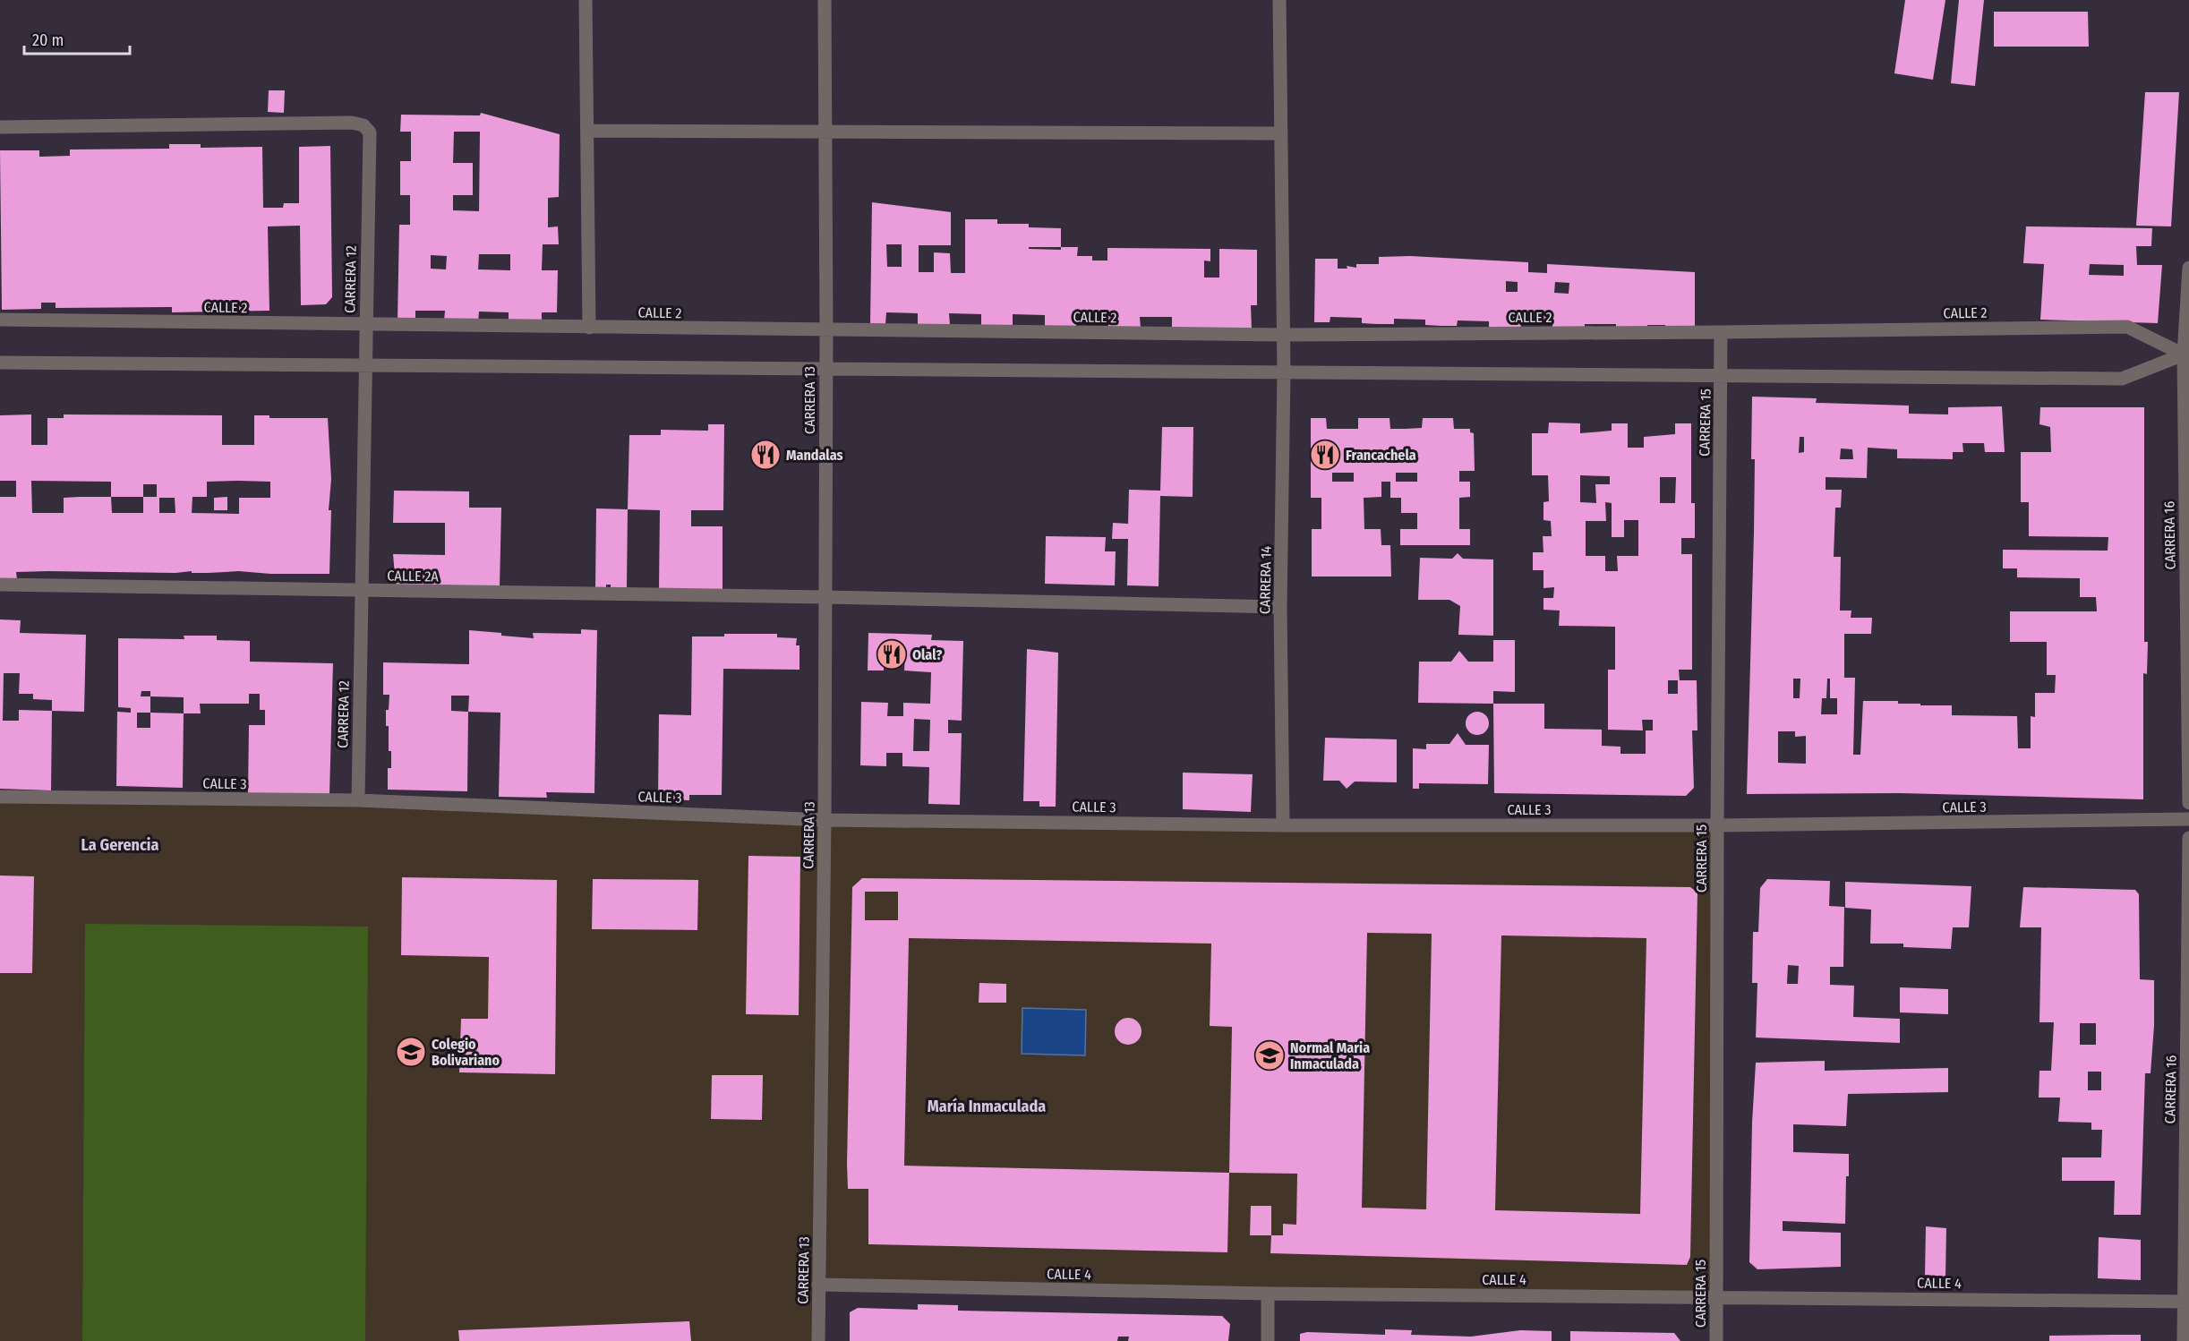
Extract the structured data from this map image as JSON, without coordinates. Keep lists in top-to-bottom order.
{
  "streets": {
    "street": [
      "CARRERA 12",
      "CALLE 2",
      "CARRERA 13",
      "CARRERA 15",
      "CARRERA 16",
      "CALLE 2A",
      "CARRERA 14",
      "CALLE 3",
      "CALLE 4"
    ]
  },
  "crossings": [
    ["CARRERA 12", "CALLE 2"],
    ["CARRERA 12", "CALLE 2A"],
    ["CARRERA 12", "CALLE 3"],
    ["CALLE 2", "CARRERA 13"],
    ["CALLE 2", "CARRERA 15"],
    ["CALLE 2", "CARRERA 16"],
    ["CALLE 2", "CARRERA 14"],
    ["CARRERA 13", "CALLE 2A"],
    ["CARRERA 13", "CALLE 3"],
    ["CARRERA 13", "CALLE 4"],
    ["CARRERA 15", "CALLE 3"],
    ["CARRERA 15", "CALLE 4"],
    ["CARRERA 16", "CALLE 4"],
    ["CALLE 2A", "CARRERA 14"],
    ["CARRERA 14", "CALLE 3"]
  ],
  "districts": ["La Gerencia", "María Inmaculada"],
  "places": {
    "restaurant": ["Mandalas", "Francachela", "Olal?"],
    "school or university": ["Colegio Bolivariano", "Normal Maria Inmaculada"]
  },
  "scale_bar": "20 m"
}
